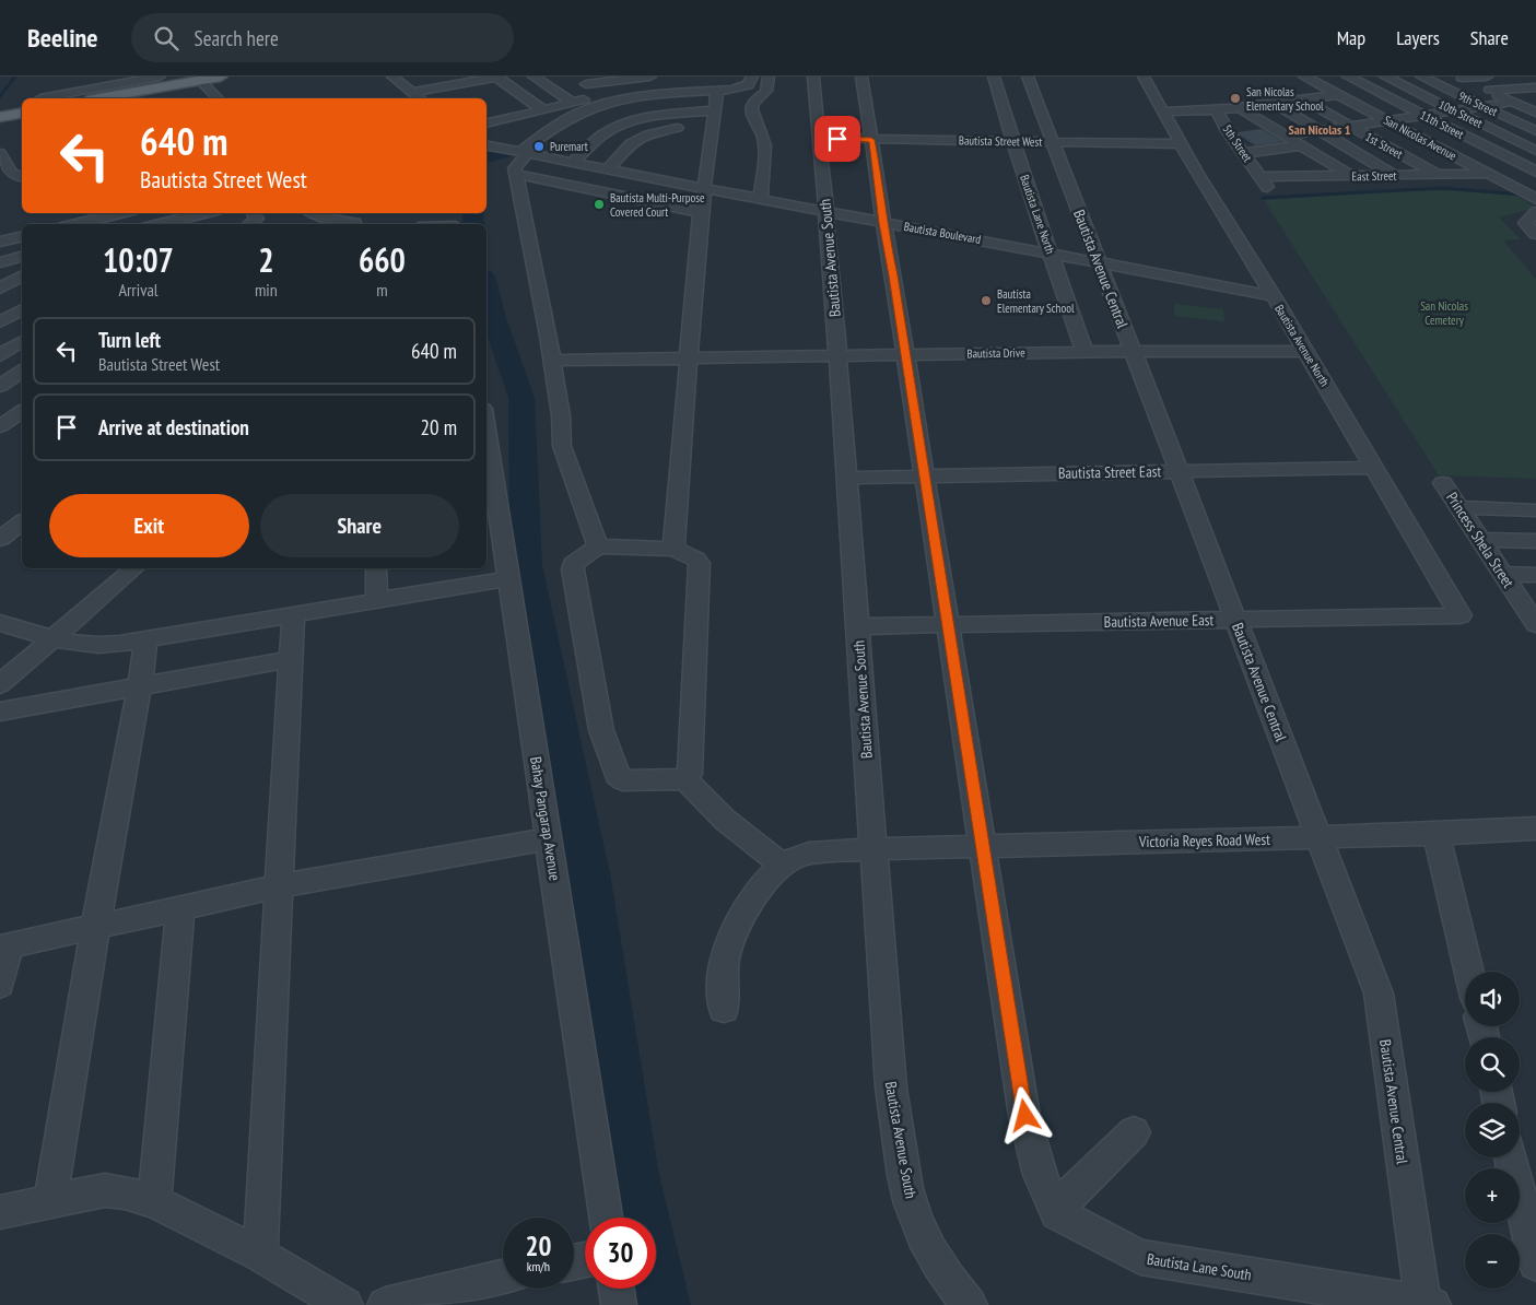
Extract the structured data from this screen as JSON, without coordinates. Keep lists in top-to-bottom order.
{
  "streets": {
    "street": [
      "9th Street",
      "10th Street",
      "11th Street",
      "San Nicolas Avenue",
      "Bautista Street West",
      "5th Street",
      "1st Street",
      "East Street",
      "Bautista Lane North",
      "Bautista Boulevard",
      "Bautista Avenue South",
      "Bautista Avenue Central",
      "Bautista Avenue North",
      "Bautista Drive",
      "Bautista Street East",
      "Princess Shela Street",
      "Bautista Avenue East",
      "Bahay Pangarap Avenue",
      "Victoria Reyes Road West",
      "Bautista Lane South"
    ]
  },
  "crossings": [
    ["San Nicolas Avenue", "East Street"],
    ["Bautista Street West", "Bautista Lane North"],
    ["Bautista Street West", "Bautista Avenue South"],
    ["Bautista Street West", "Bautista Avenue Central"],
    ["Bautista Street West", "Bautista Avenue North"],
    ["5th Street", "East Street"],
    ["1st Street", "East Street"],
    ["Bautista Lane North", "Bautista Boulevard"],
    ["Bautista Lane North", "Bautista Drive"],
    ["Bautista Boulevard", "Bautista Avenue South"],
    ["Bautista Boulevard", "Bautista Avenue Central"],
    ["Bautista Boulevard", "Bautista Avenue North"],
    ["Bautista Avenue South", "Bautista Drive"],
    ["Bautista Avenue South", "Bautista Street East"],
    ["Bautista Avenue South", "Bautista Avenue East"],
    ["Bautista Avenue South", "Victoria Reyes Road West"],
    ["Bautista Avenue Central", "Bautista Drive"],
    ["Bautista Avenue Central", "Bautista Street East"],
    ["Bautista Avenue Central", "Bautista Avenue East"],
    ["Bautista Avenue Central", "Victoria Reyes Road West"],
    ["Bautista Avenue Central", "Bautista Lane South"],
    ["Bautista Avenue North", "Bautista Drive"],
    ["Bautista Avenue North", "Bautista Street East"],
    ["Bautista Avenue North", "Bautista Avenue East"]
  ],
  "districts": ["San Nicolas 1"],
  "parks": ["San Nicolas Cemetery"],
  "places": [
    "San Nicolas Elementary School",
    "Puremart",
    "Bautista Multi-Purpose Covered Court",
    "Bautista Elementary School"
  ],
  "page": {
    "header": "Beeline",
    "search": "Search here",
    "nav": ["Map", "Layers", "Share"],
    "turn": ["640 m", "Bautista Street West"],
    "eta": [
      "10:07",
      "Arrival",
      "2",
      "min",
      "660",
      "m"
    ],
    "list": [
      {
        "name": "Turn left",
        "note": "Bautista Street West",
        "value": "640 m"
      },
      {
        "name": "Arrive at destination",
        "value": "20 m"
      }
    ],
    "buttons": ["Exit", "Share"],
    "map_buttons": ["+", "−"],
    "speed": "20 km/h",
    "limit": "30"
  }
}
